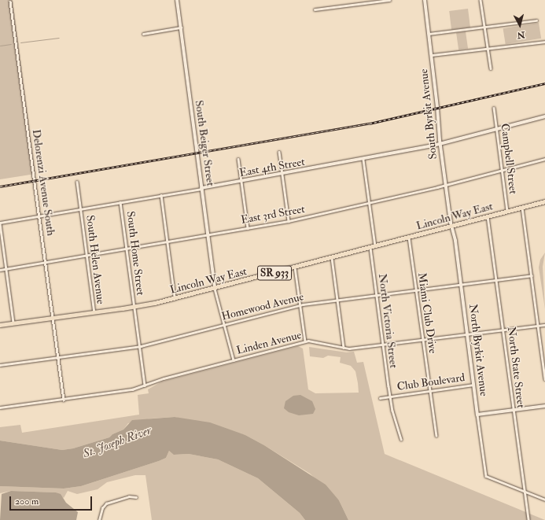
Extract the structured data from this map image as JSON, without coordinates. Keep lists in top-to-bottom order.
{
  "streets": {
    "main road": ["Lincoln Way East", "SR 933"],
    "street": [
      "South Byrkit Avenue",
      "South Beiger Street",
      "Campbell Street",
      "East 4th Street",
      "Delorenzi Avenue South",
      "East 3rd Street",
      "South Home Street",
      "South Helen Avenue",
      "Homewood Avenue",
      "Miami Club Drive",
      "North Victoria Street",
      "Linden Avenue",
      "North Byrkit Avenue",
      "North State Street",
      "Club Boulevard"
    ]
  },
  "crossings": [
    ["South Byrkit Avenue", "East 4th Street"],
    ["South Byrkit Avenue", "East 3rd Street"],
    ["South Byrkit Avenue", "Lincoln Way East"],
    ["South Byrkit Avenue", "North Byrkit Avenue"],
    ["South Beiger Street", "East 4th Street"],
    ["South Beiger Street", "East 3rd Street"],
    ["South Beiger Street", "Lincoln Way East"],
    ["Campbell Street", "East 4th Street"],
    ["Campbell Street", "East 3rd Street"],
    ["Campbell Street", "Lincoln Way East"],
    ["East 4th Street", "Delorenzi Avenue South"],
    ["East 4th Street", "South Home Street"],
    ["East 4th Street", "South Helen Avenue"],
    ["Delorenzi Avenue South", "East 3rd Street"],
    ["Delorenzi Avenue South", "Lincoln Way East"],
    ["Delorenzi Avenue South", "Homewood Avenue"],
    ["Delorenzi Avenue South", "Linden Avenue"],
    ["East 3rd Street", "South Home Street"],
    ["East 3rd Street", "South Helen Avenue"],
    ["Lincoln Way East", "South Home Street"],
    ["Lincoln Way East", "South Helen Avenue"],
    ["Lincoln Way East", "Miami Club Drive"],
    ["Lincoln Way East", "North Victoria Street"],
    ["Lincoln Way East", "North Byrkit Avenue"],
    ["Lincoln Way East", "North State Street"],
    ["South Home Street", "Homewood Avenue"],
    ["South Home Street", "Linden Avenue"],
    ["Homewood Avenue", "Miami Club Drive"],
    ["Homewood Avenue", "North Victoria Street"],
    ["Homewood Avenue", "North Byrkit Avenue"],
    ["Homewood Avenue", "North State Street"],
    ["Miami Club Drive", "Linden Avenue"],
    ["Miami Club Drive", "Club Boulevard"],
    ["North Victoria Street", "Linden Avenue"],
    ["North Victoria Street", "Club Boulevard"],
    ["Linden Avenue", "North Byrkit Avenue"],
    ["Linden Avenue", "North State Street"],
    ["North Byrkit Avenue", "North State Street"],
    ["North Byrkit Avenue", "Club Boulevard"]
  ],
  "water": ["St. Joseph River"],
  "scale_bar": "200 m",
  "north": "bottom"
}
